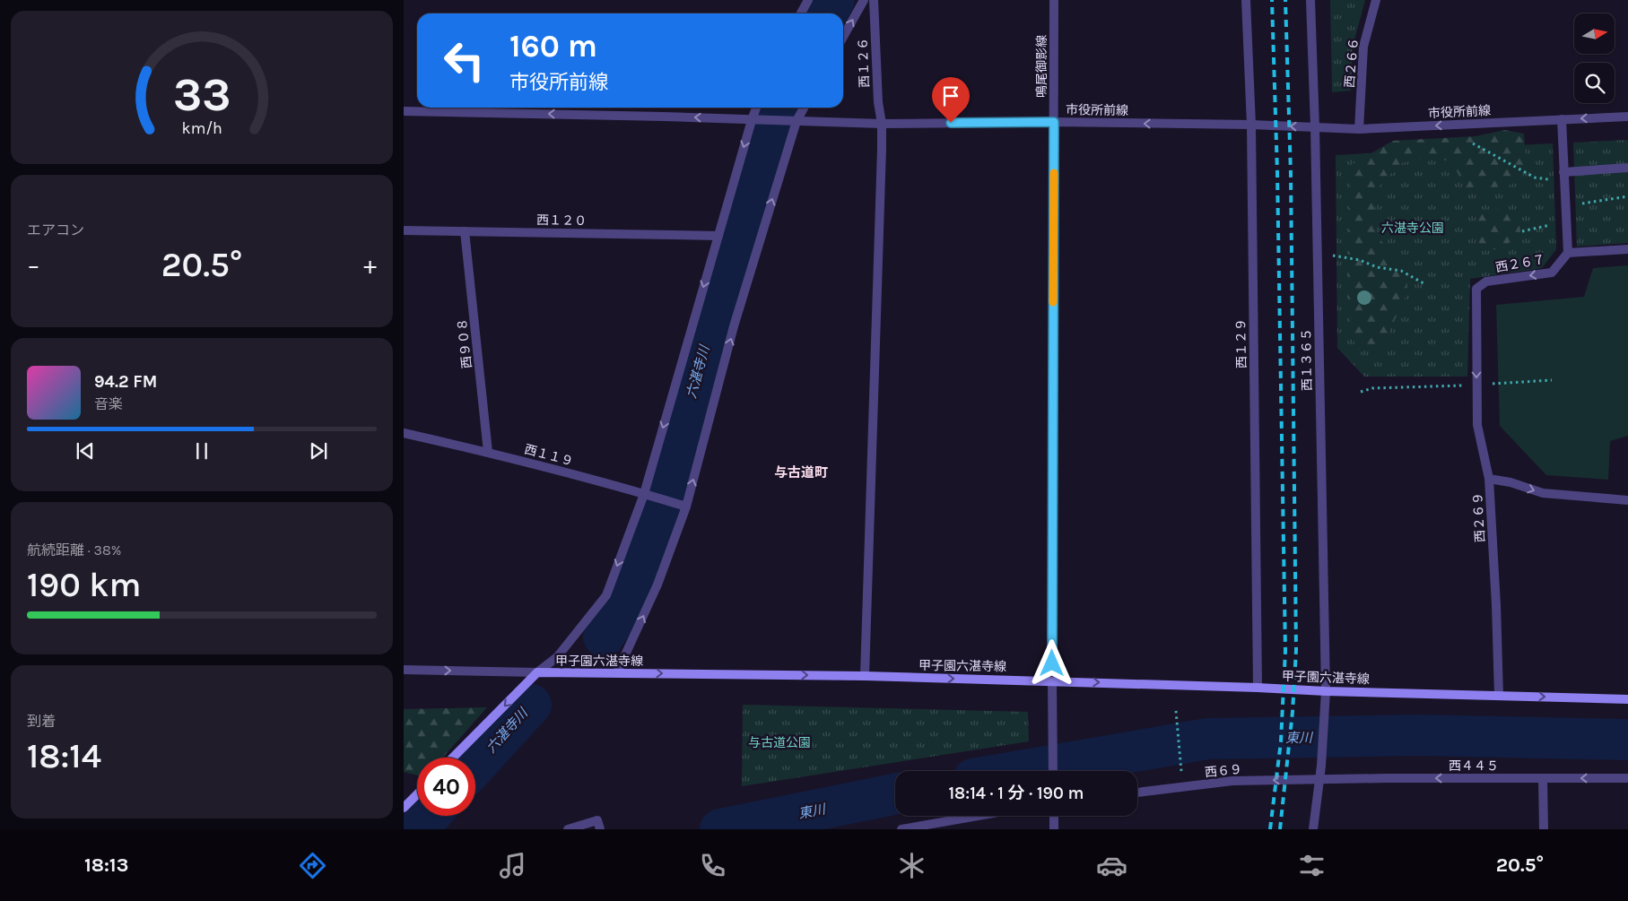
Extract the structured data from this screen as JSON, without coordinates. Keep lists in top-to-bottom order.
{
  "streets": {
    "main road": ["甲子園六湛寺線"],
    "street": [
      "西１２６",
      "西２６６",
      "鳴尾御影線",
      "市役所前線",
      "西１２０",
      "西２６７",
      "西９０８",
      "西１２９",
      "西１３６５",
      "西１１９",
      "西２６９",
      "西４４５",
      "西６９"
    ]
  },
  "crossings": [
    ["西１２６", "市役所前線"],
    ["西１２６", "甲子園六湛寺線"],
    ["西２６６", "市役所前線"],
    ["鳴尾御影線", "市役所前線"],
    ["鳴尾御影線", "甲子園六湛寺線"],
    ["市役所前線", "西１２９"],
    ["市役所前線", "西１３６５"],
    ["西１２０", "西９０８"],
    ["西２６７", "西２６９"],
    ["西９０８", "西１１９"],
    ["西１２９", "甲子園六湛寺線"],
    ["西１３６５", "甲子園六湛寺線"],
    ["西１３６５", "西４４５"],
    ["西１３６５", "西６９"],
    ["西２６９", "甲子園六湛寺線"],
    ["西４４５", "西６９"]
  ],
  "one_way": [
    "市役所前線",
    "西２６７",
    "西２６９",
    "甲子園六湛寺線",
    "西４４５",
    "西６９"
  ],
  "districts": ["与古道町"],
  "water": ["六湛寺川", "東川"],
  "parks": ["六湛寺公園", "与古道公園"],
  "north": "right",
  "page": {
    "turn": ["160 m", "市役所前線"],
    "tile": [
      "エアコン",
      ["航続距離 · 38%", "190 km"],
      ["到着", "18:14"]
    ],
    "heat": ["−", "20.5°", "+"],
    "song": ["94.2 FM", "音楽"],
    "limit": "40",
    "trip": "18:14 · 1 分 · 190 m",
    "tabs": ["18:13", "20.5°"],
    "gauge": ["33", "km/h"]
  }
}
